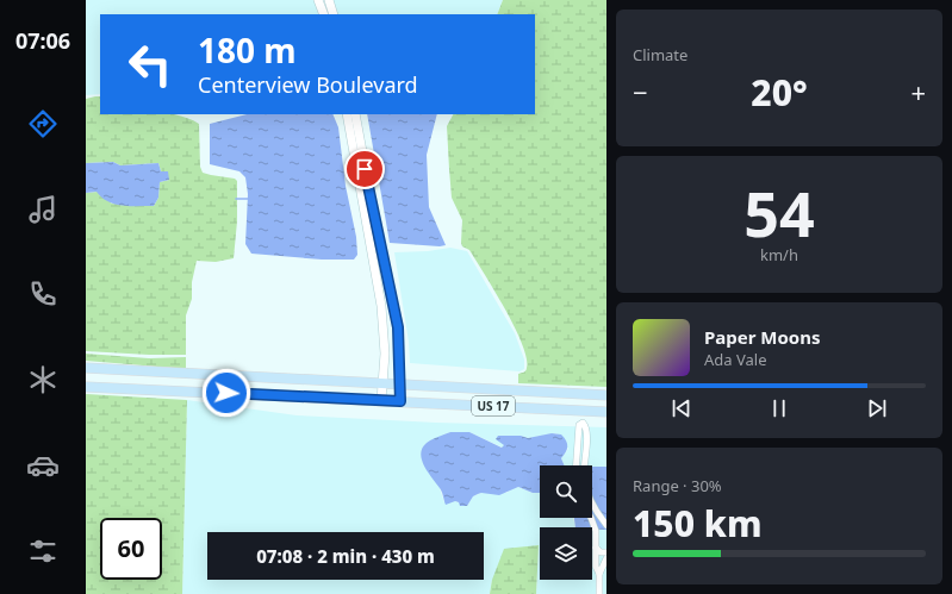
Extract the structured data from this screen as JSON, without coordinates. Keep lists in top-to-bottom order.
{
  "streets": {
    "main road": ["US 17"]
  },
  "page": {
    "tabs": "07:06",
    "tile": [
      "Climate",
      ["54", "km/h"],
      ["Range · 30%", "150 km"]
    ],
    "turn": ["180 m", "Centerview Boulevard"],
    "heat": ["−", "20°", "+"],
    "song": ["Paper Moons", "Ada Vale"],
    "limit": "60",
    "trip": "07:08 · 2 min · 430 m"
  }
}
